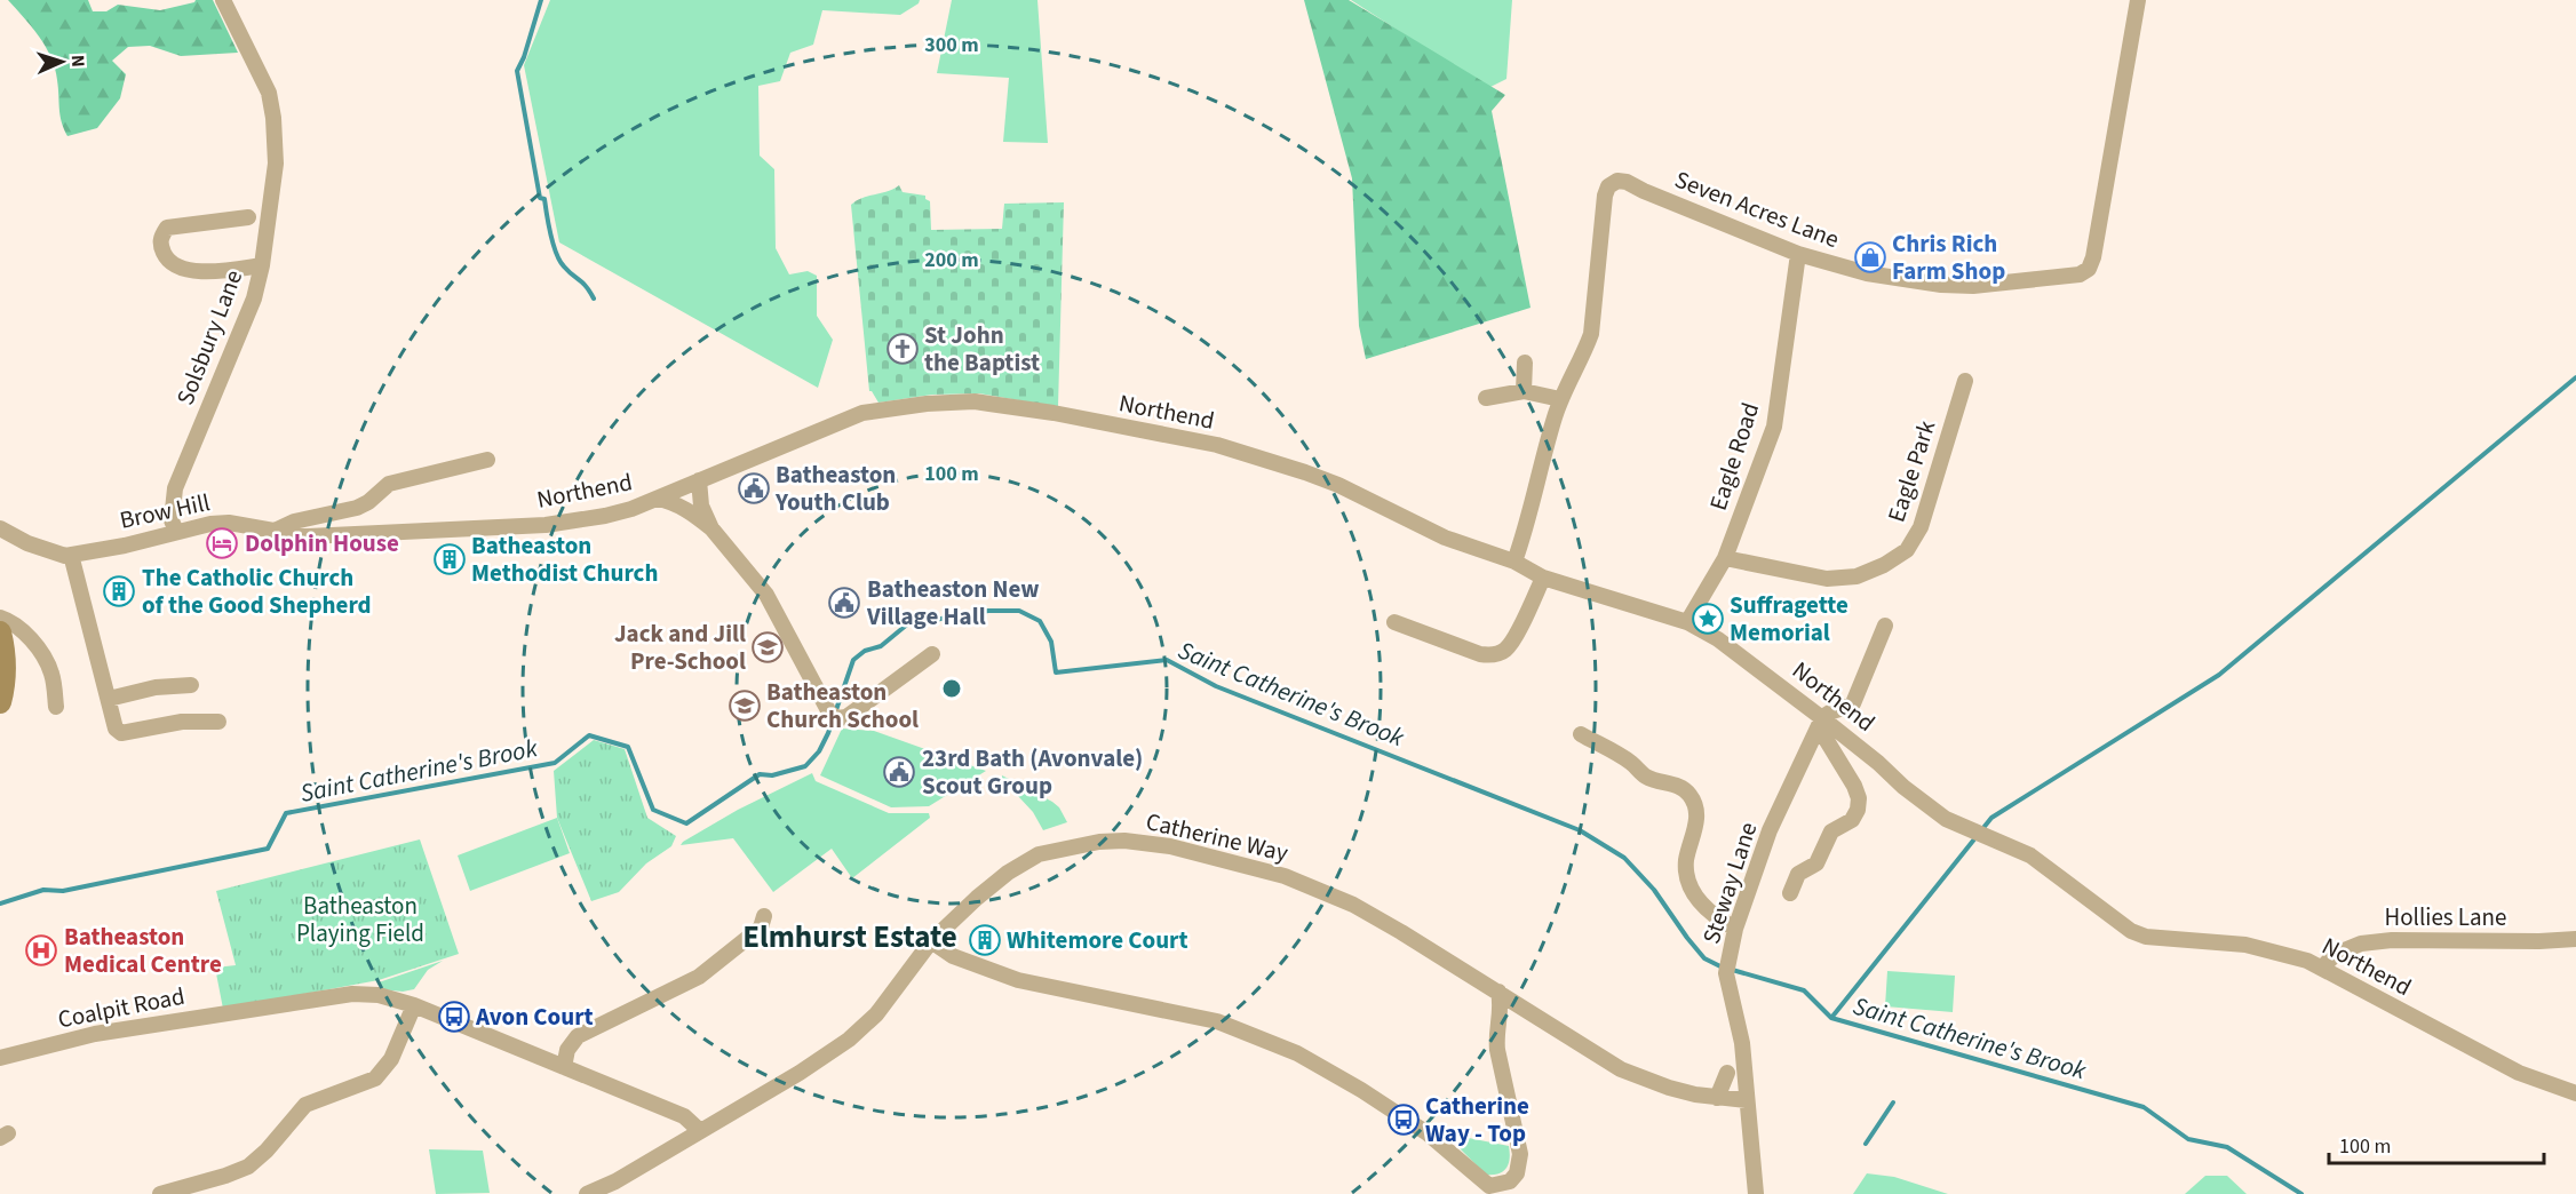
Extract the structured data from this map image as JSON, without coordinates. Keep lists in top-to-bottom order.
{
  "streets": {
    "street": [
      "Seven Acres Lane",
      "Solsbury Lane",
      "Northend",
      "Eagle Road",
      "Eagle Park",
      "Brow Hill",
      "Catherine Way",
      "Steway Lane",
      "Hollies Lane",
      "Coalpit Road"
    ]
  },
  "crossings": [
    ["Seven Acres Lane", "Northend"],
    ["Seven Acres Lane", "Eagle Road"],
    ["Solsbury Lane", "Brow Hill"],
    ["Northend", "Eagle Road"],
    ["Northend", "Brow Hill"],
    ["Northend", "Steway Lane"],
    ["Northend", "Hollies Lane"],
    ["Eagle Road", "Eagle Park"],
    ["Catherine Way", "Steway Lane"]
  ],
  "districts": ["Elmhurst Estate"],
  "water": ["Saint Catherine's Brook"],
  "parks": ["Batheaston Playing Field"],
  "places": {
    "shop": ["Chris Rich Farm Shop"],
    "church": ["St John the Baptist"],
    "public building": ["Batheaston Youth Club", "Batheaston New Village Hall", "23rd Bath (Avonvale) Scout Group"],
    "hotel": ["Dolphin House"],
    "building": ["Batheaston Methodist Church", "The Catholic Church of the Good Shepherd", "Whitemore Court"],
    "place": ["Suffragette Memorial"],
    "school or university": ["Jack and Jill Pre-School", "Batheaston Church School"],
    "hospital": ["Batheaston Medical Centre"],
    "bus stop": ["Avon Court", "Catherine Way - Top"]
  },
  "scale_bar": "100 m",
  "north": "right",
  "rings": ["300 m", "200 m", "100 m"]
}
